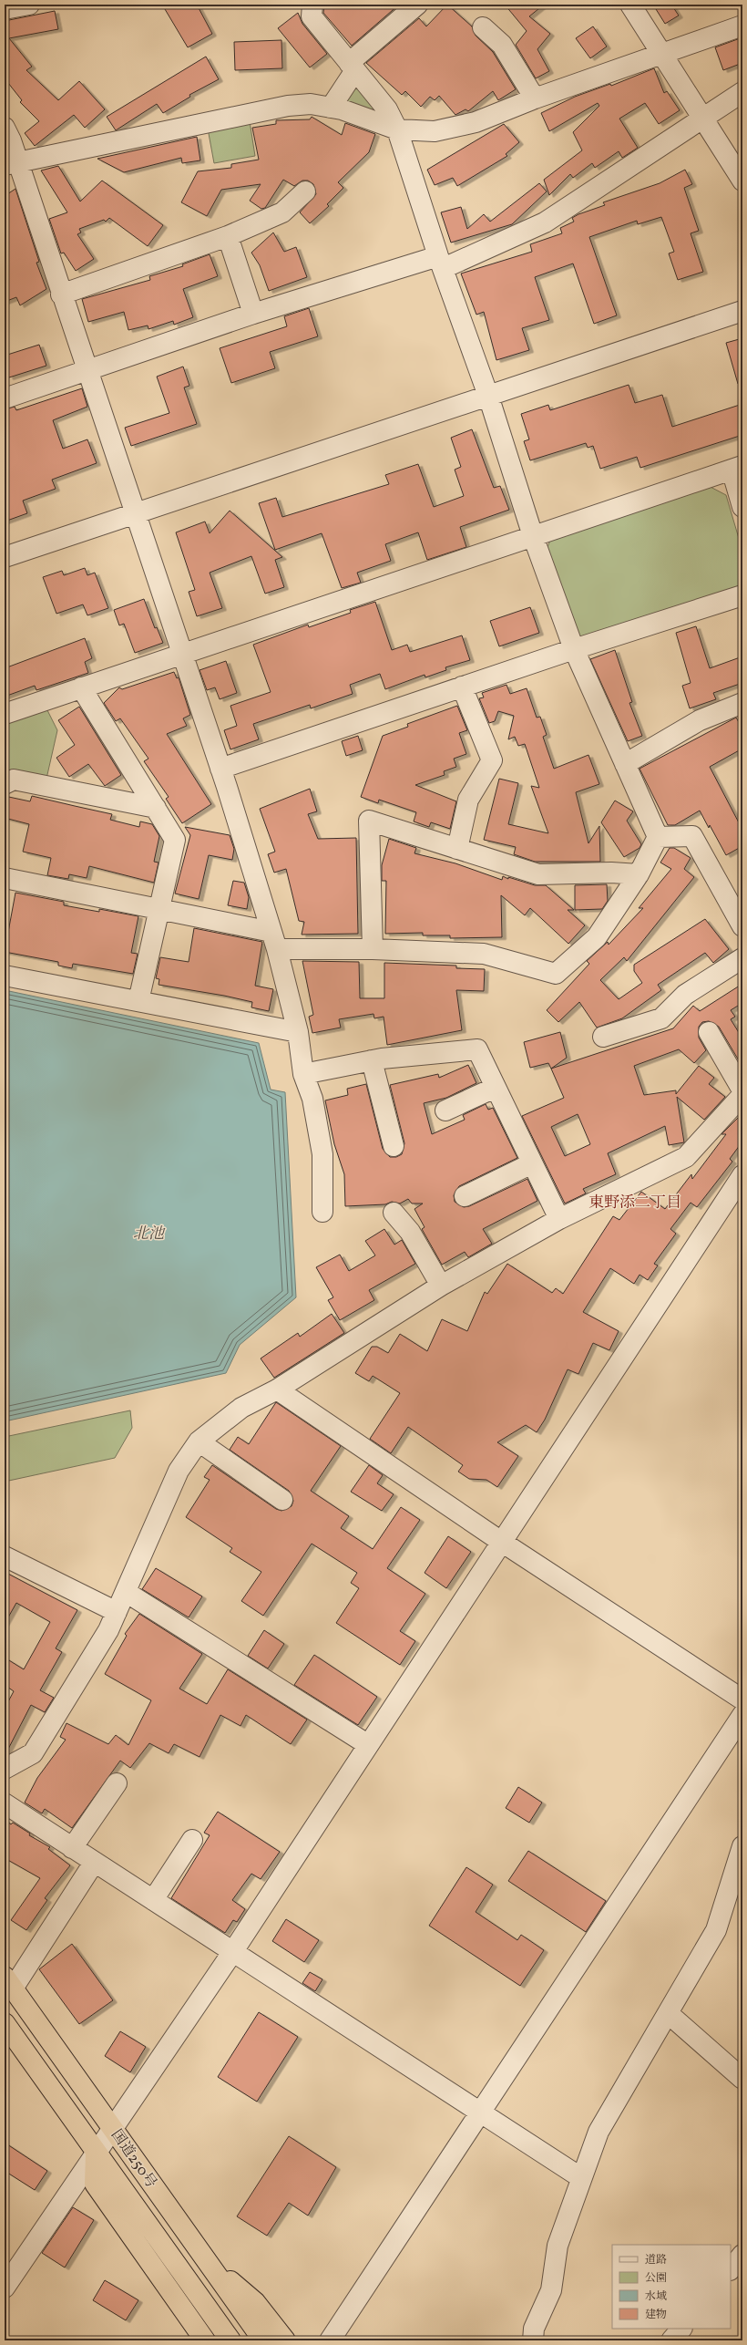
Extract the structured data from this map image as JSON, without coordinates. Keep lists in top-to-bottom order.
{
  "streets": {
    "highway": ["国道250号"]
  },
  "districts": ["東野添二丁目"],
  "water": ["北池"],
  "legend": [
    "道路",
    "公園",
    "水域",
    "建物"
  ]
}
